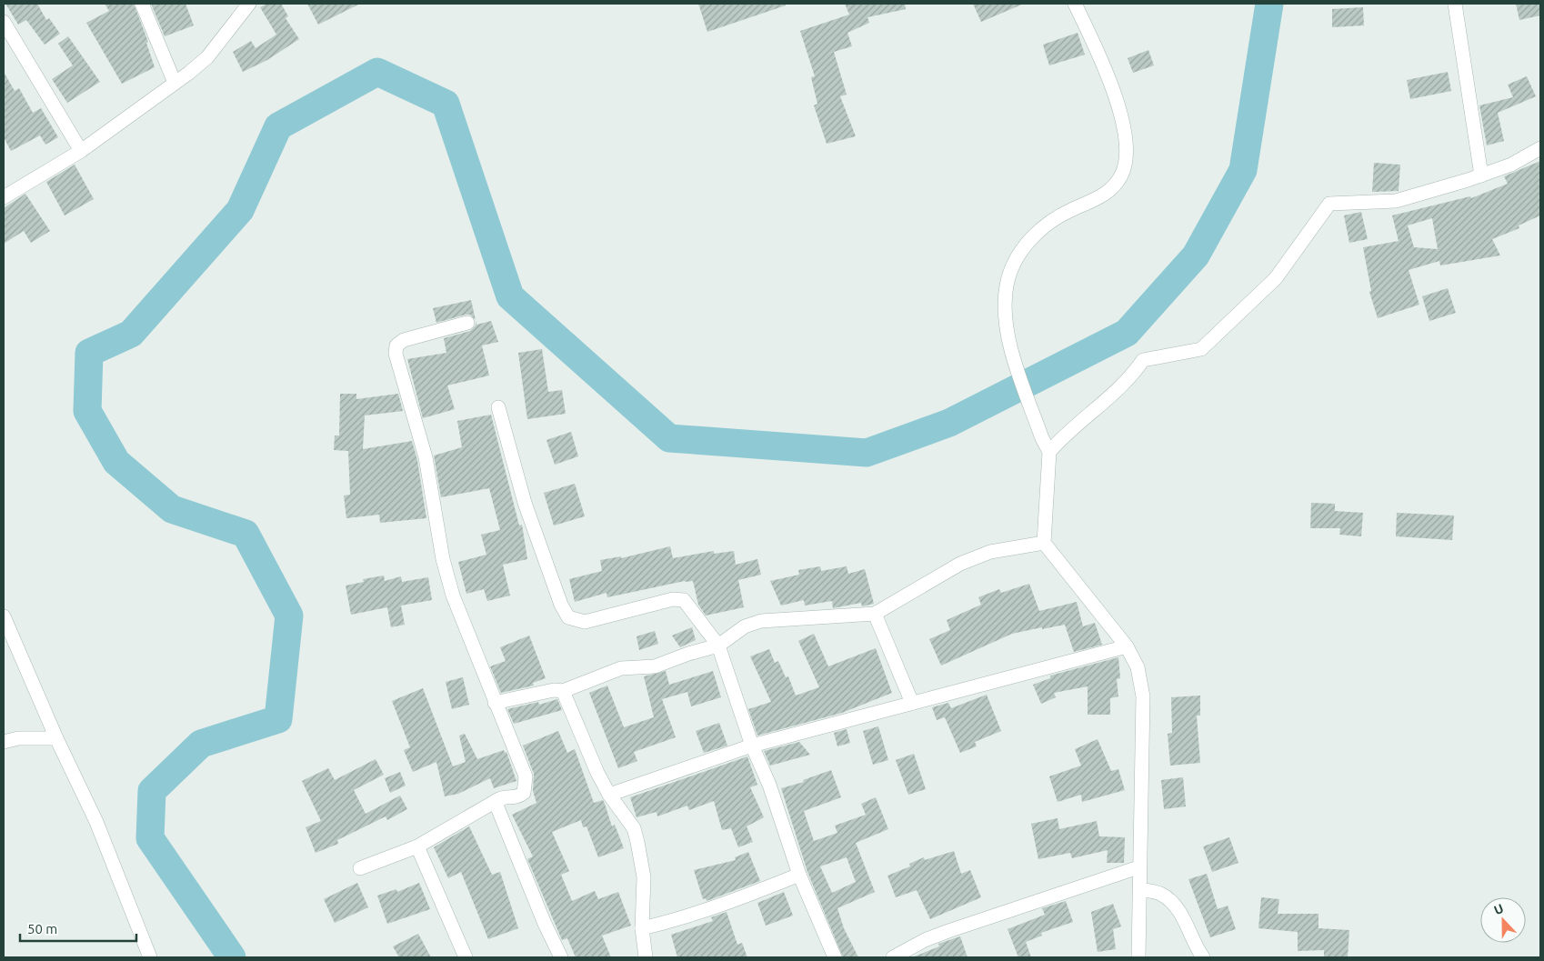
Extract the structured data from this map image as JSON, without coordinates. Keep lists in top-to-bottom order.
{
  "scale_bar": "50 m",
  "north": "top"
}
